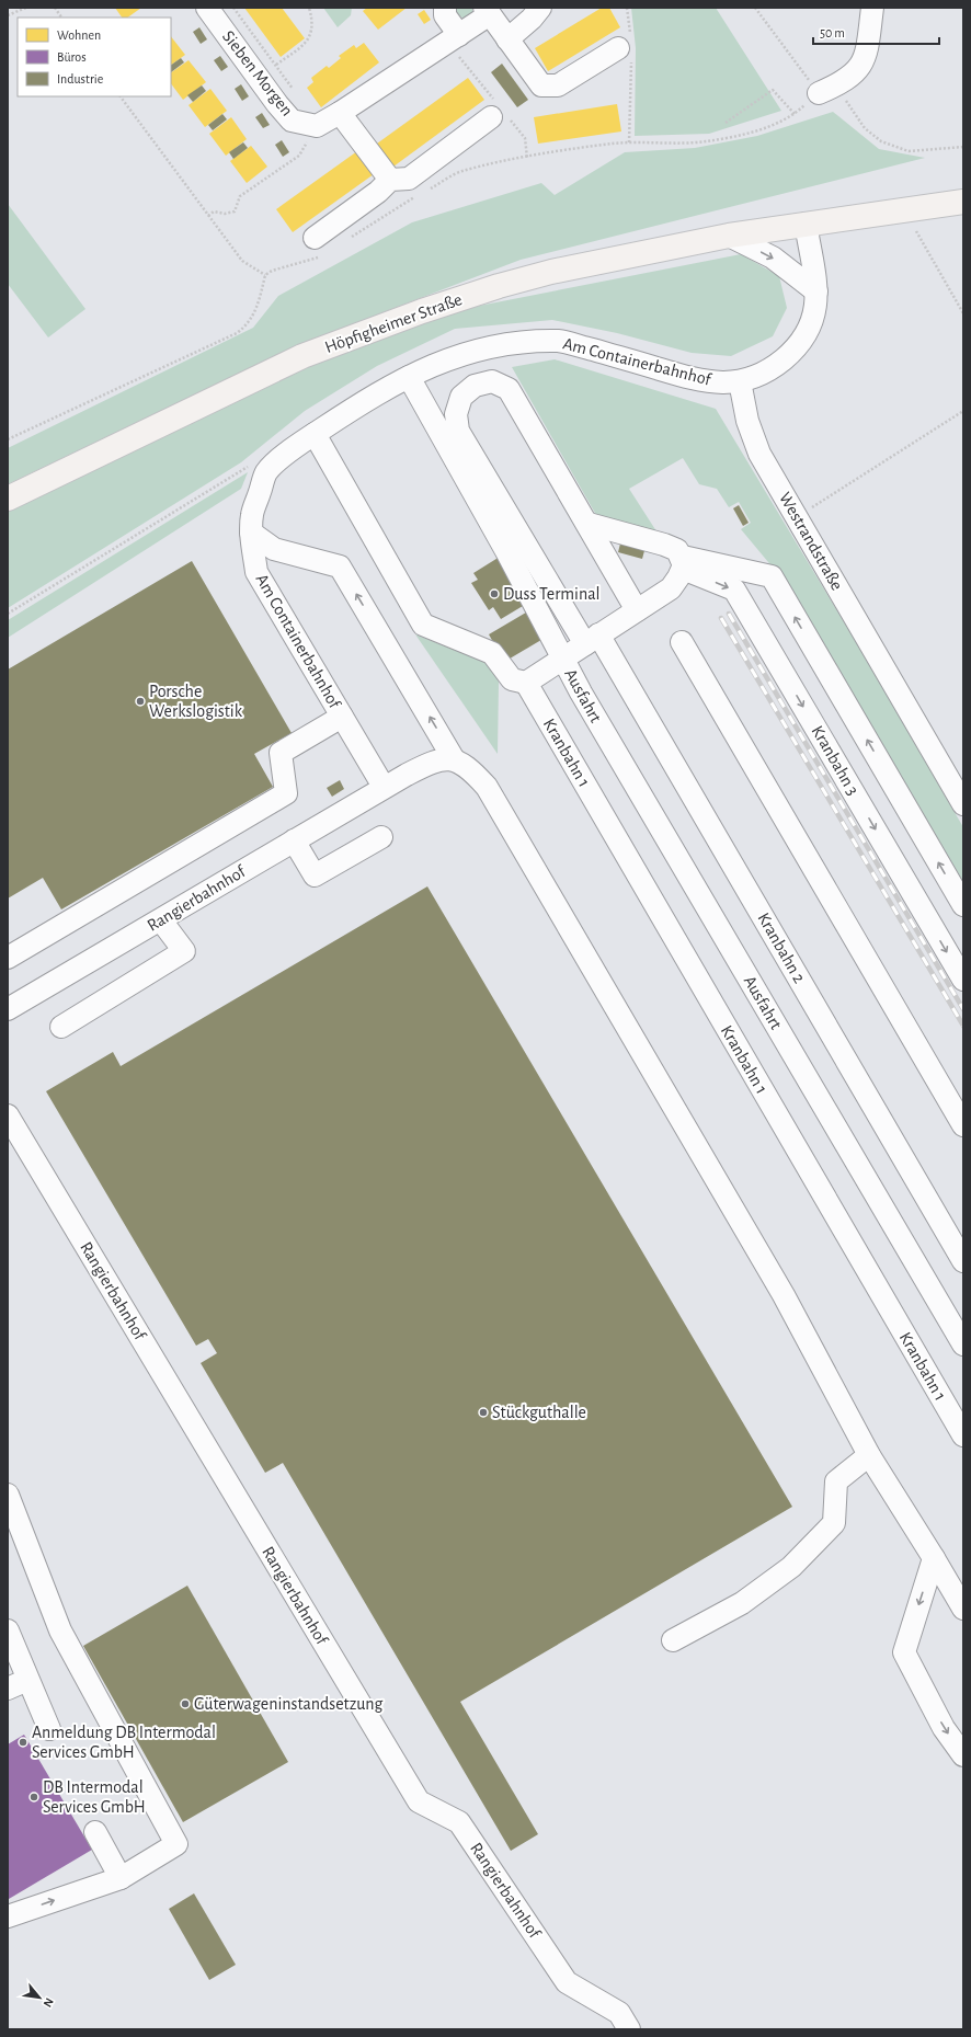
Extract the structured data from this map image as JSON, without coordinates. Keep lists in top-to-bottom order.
{
  "streets": {
    "main road": ["Höpfigheimer Straße"],
    "street": [
      "Sieben Morgen",
      "Am Containerbahnhof",
      "Westrandstraße",
      "Ausfahrt",
      "Kranbahn 1",
      "Kranbahn 3",
      "Rangierbahnhof",
      "Kranbahn 2"
    ]
  },
  "crossings": [
    ["Am Containerbahnhof", "Westrandstraße"],
    ["Am Containerbahnhof", "Rangierbahnhof"]
  ],
  "places": [
    "Duss Terminal",
    "Porsche Werkslogistik",
    "Stückguthalle",
    "Güterwageninstandsetzung",
    "Anmeldung DB Intermodal Services GmbH",
    "DB Intermodal Services GmbH"
  ],
  "legend": ["Wohnen", "Büros", "Industrie"],
  "scale_bar": "50 m",
  "north": "bottom right"
}
